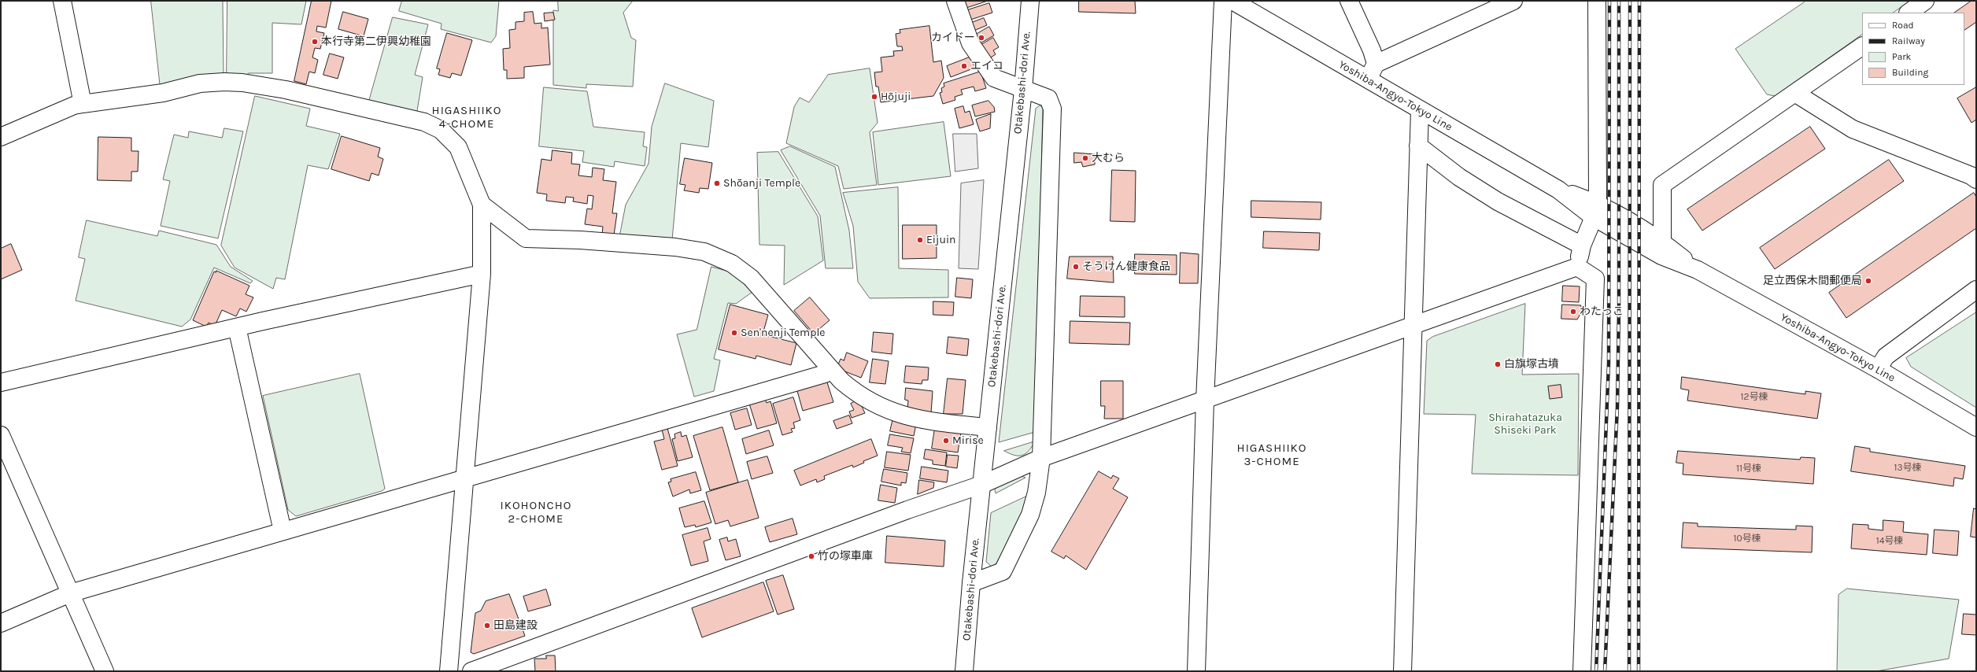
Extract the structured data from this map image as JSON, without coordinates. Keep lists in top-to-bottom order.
{
  "streets": {
    "street": ["Otakebashi-dori Ave.", "Yoshiba-Angyo-Tokyo Line"]
  },
  "districts": ["HIGASHIIKO 4-CHOME", "HIGASHIIKO 3-CHOME", "IKOHONCHO 2-CHOME"],
  "parks": ["Shirahatazuka Shiseki Park"],
  "places": [
    "カイドー",
    "本行寺第二伊興幼稚園",
    "エイコ",
    "Hōjuji",
    "大むら",
    "Shōanji Temple",
    "Eijuin",
    "そうけん健康食品",
    "足立西保木間郵便局",
    "わたっこ",
    "Sen'nenji Temple",
    "白旗塚古墳",
    "Mirise",
    "竹の塚車庫",
    "田島建設"
  ],
  "house_numbers": [
    "12号棟",
    "13号棟",
    "11号棟",
    "10号棟",
    "14号棟"
  ],
  "legend": [
    "Road",
    "Railway",
    "Park",
    "Building"
  ]
}
